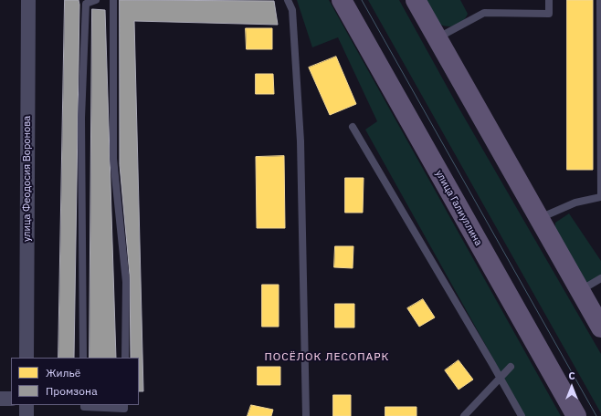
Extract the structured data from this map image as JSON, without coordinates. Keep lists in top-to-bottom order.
{
  "streets": {
    "main road": ["улица Галиуллина"],
    "street": ["улица Феодосия Воронова"]
  },
  "districts": ["ПОСЁЛОК ЛЕСОПАРК"],
  "legend": ["Жильё", "Промзона"],
  "north": "top"
}
